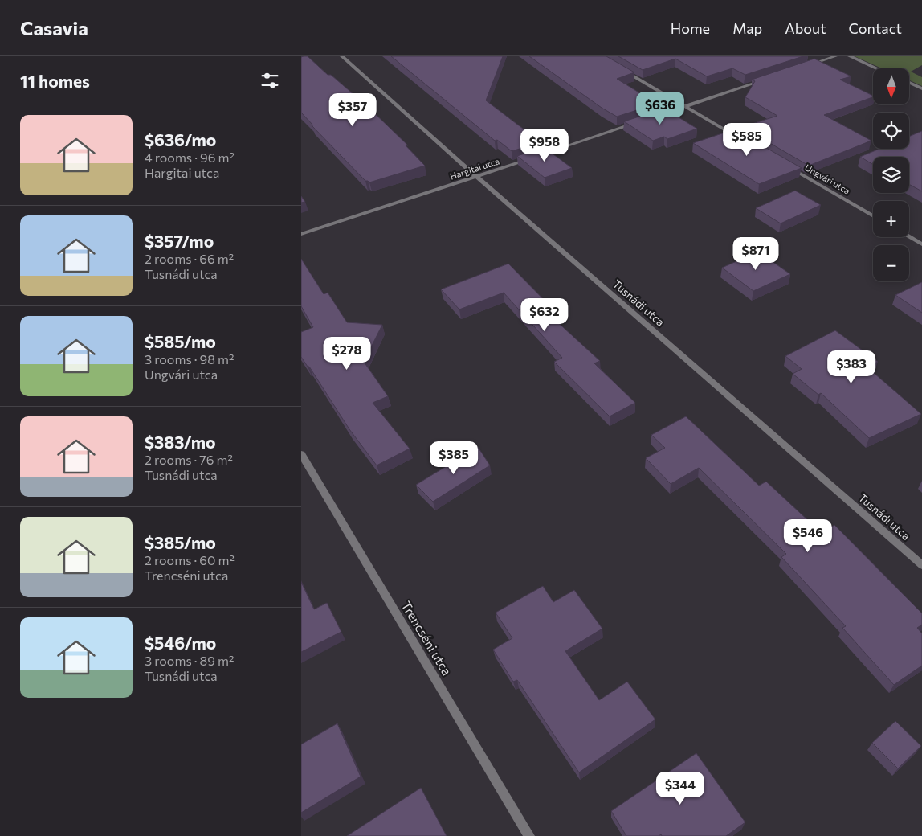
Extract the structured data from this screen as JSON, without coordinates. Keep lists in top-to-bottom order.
{
  "streets": {
    "street": [
      "Hargitai utca",
      "Ungvári utca",
      "Tusnádi utca",
      "Trencséni utca"
    ]
  },
  "crossings": [
    ["Hargitai utca", "Tusnádi utca"]
  ],
  "north": "bottom",
  "page": {
    "header": "Casavia",
    "nav": [
      "Home",
      "Map",
      "About",
      "Contact"
    ],
    "heading": "11 homes",
    "map_buttons": ["+", "−"],
    "price": [
      "$636",
      "$357",
      "$585",
      "$958",
      "$871",
      "$632",
      "$278",
      "$383",
      "$385",
      "$546",
      "$344"
    ],
    "list": [
      {
        "name": "$636/mo",
        "note": "4 rooms · 96 m² · Hargitai utca"
      },
      {
        "name": "$357/mo",
        "note": "2 rooms · 66 m² · Tusnádi utca"
      },
      {
        "name": "$585/mo",
        "note": "3 rooms · 98 m² · Ungvári utca"
      },
      {
        "name": "$383/mo",
        "note": "2 rooms · 76 m² · Tusnádi utca"
      },
      {
        "name": "$385/mo",
        "note": "2 rooms · 60 m² · Trencséni utca"
      },
      {
        "name": "$546/mo",
        "note": "3 rooms · 89 m² · Tusnádi utca"
      }
    ]
  }
}
